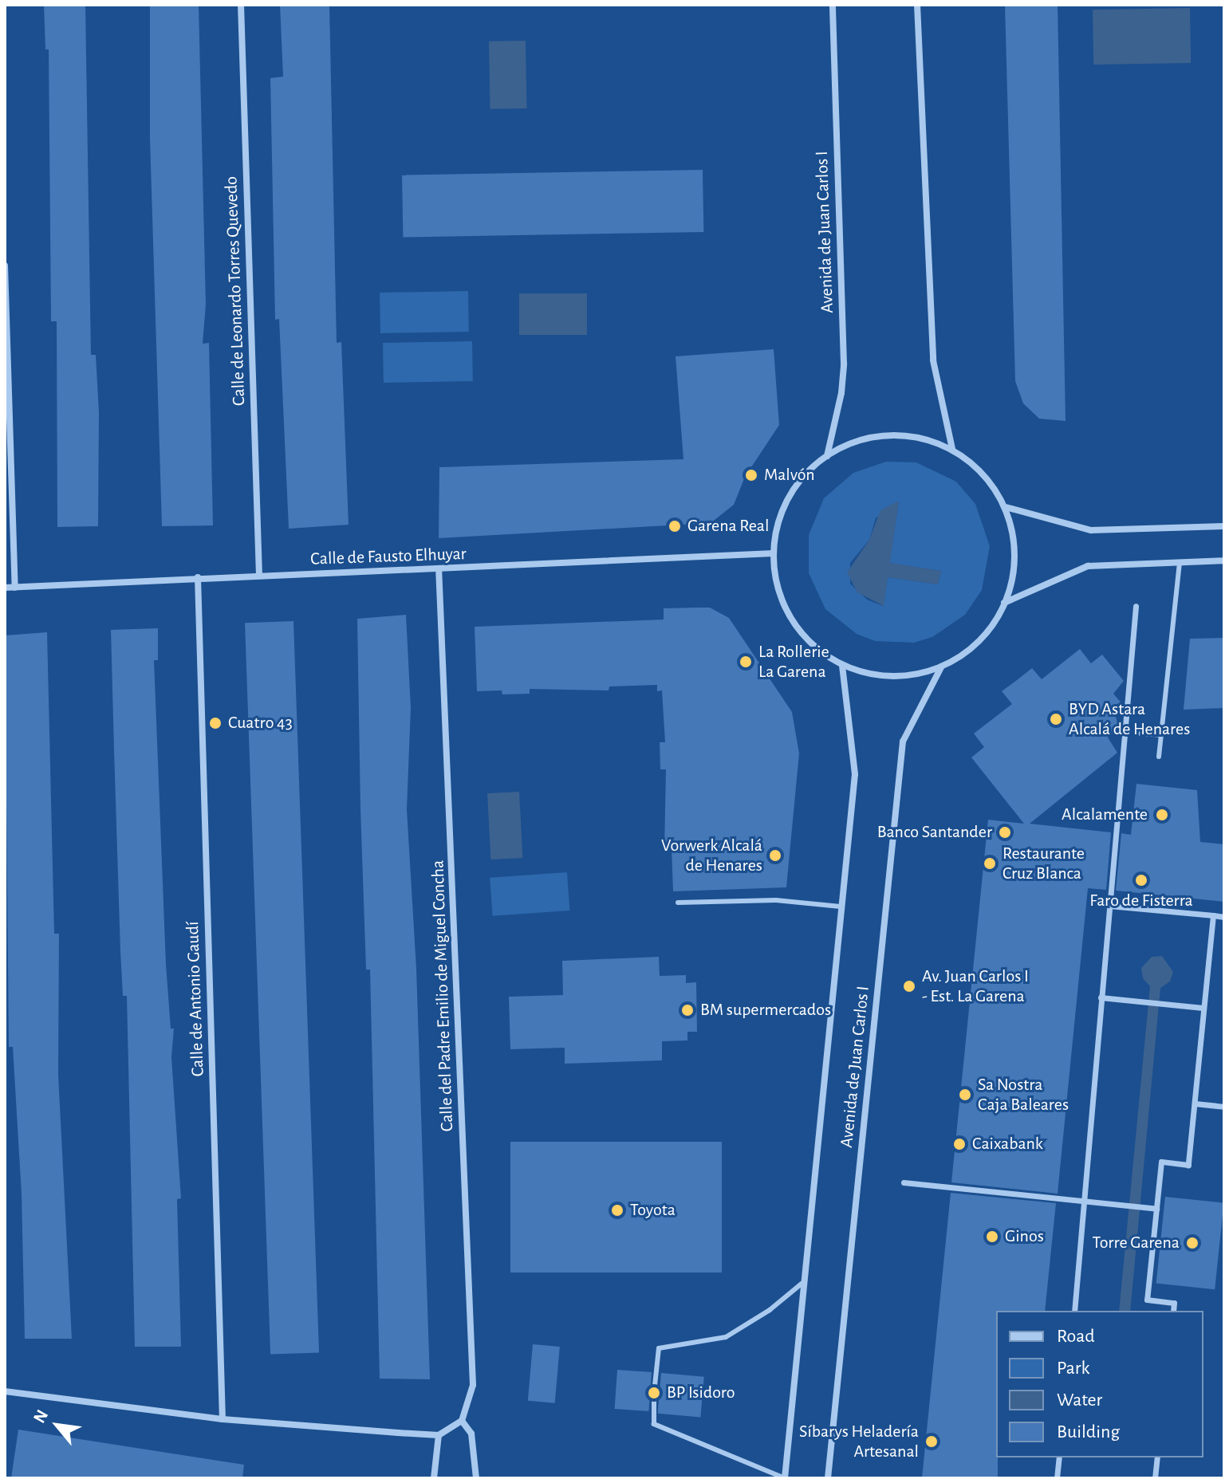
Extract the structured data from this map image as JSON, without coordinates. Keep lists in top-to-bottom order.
{
  "streets": {
    "street": [
      "Avenida de Juan Carlos I",
      "Calle de Leonardo Torres Quevedo",
      "Calle de Fausto Elhuyar",
      "Calle del Padre Emilio de Miguel Concha",
      "Calle de Antonio Gaudí"
    ]
  },
  "crossings": [
    ["Calle de Leonardo Torres Quevedo", "Calle de Fausto Elhuyar"],
    ["Calle de Fausto Elhuyar", "Calle del Padre Emilio de Miguel Concha"],
    ["Calle de Fausto Elhuyar", "Calle de Antonio Gaudí"]
  ],
  "places": [
    "Malvón",
    "Garena Real",
    "La Rollerie La Garena",
    "BYD Astara Alcalá de Henares",
    "Cuatro 43",
    "Alcalamente",
    "Banco Santander",
    "Vorwerk Alcalá de Henares",
    "Restaurante Cruz Blanca",
    "Faro de Fisterra",
    "Av. Juan Carlos I - Est. La Garena",
    "BM supermercados",
    "Sa Nostra Caja Baleares",
    "Caixabank",
    "Toyota",
    "Ginos",
    "Torre Garena",
    "BP Isidoro",
    "Síbarys Heladería Artesanal"
  ],
  "legend": [
    "Road",
    "Park",
    "Water",
    "Building"
  ],
  "north": "top left"
}
